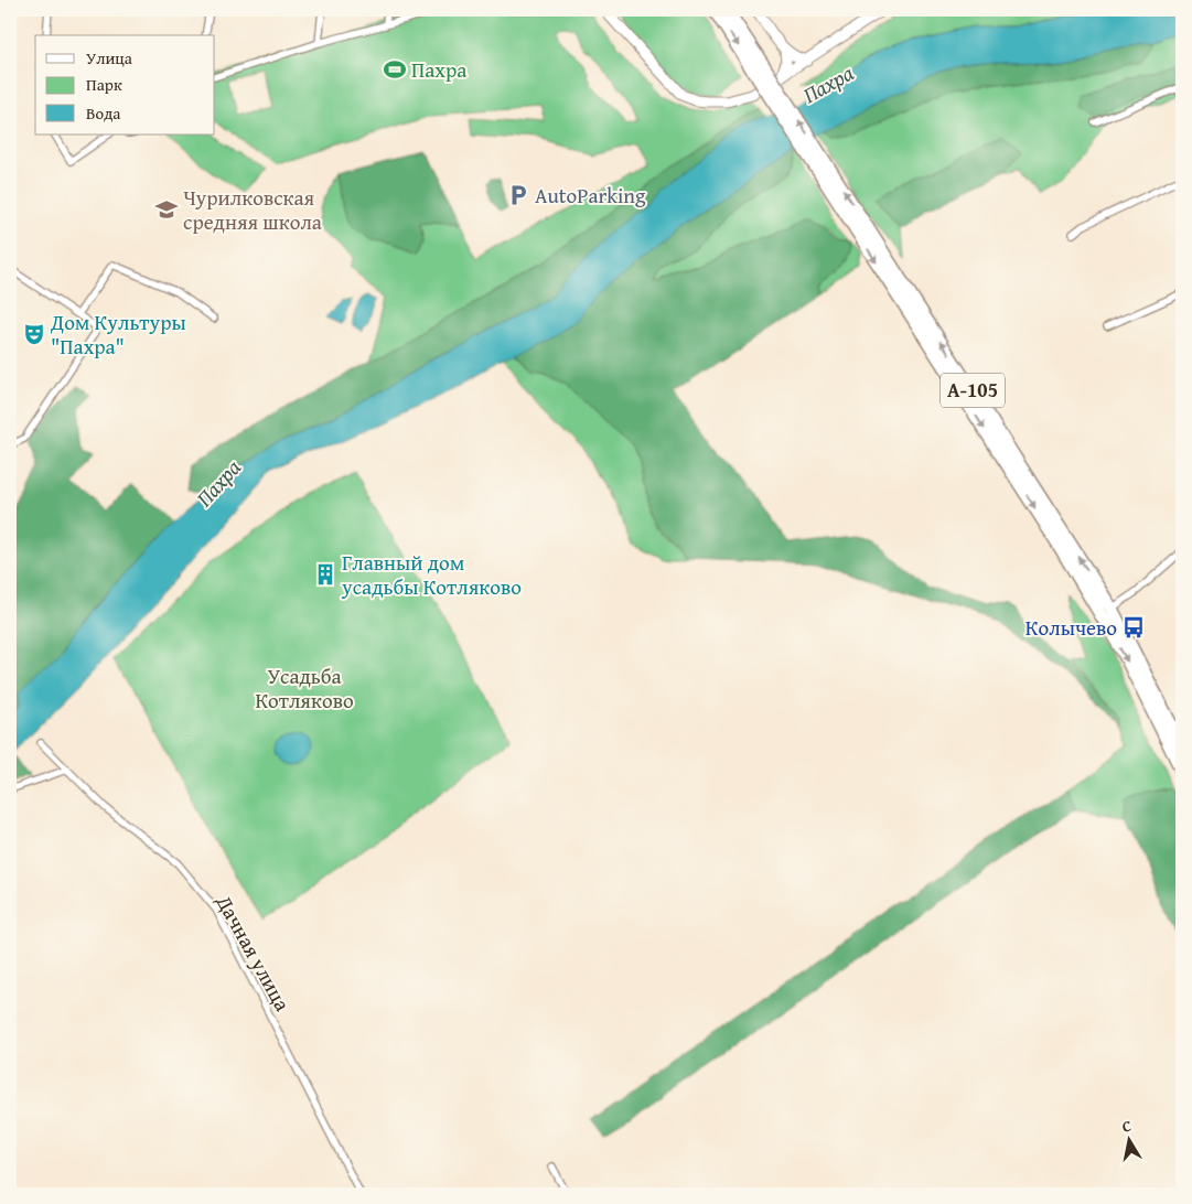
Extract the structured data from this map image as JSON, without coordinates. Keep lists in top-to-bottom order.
{
  "streets": {
    "highway": ["А-105"],
    "street": ["Дачная улица"]
  },
  "water": ["Пахра"],
  "parks": ["Усадьба Котляково"],
  "places": {
    "sports": ["Пахра"],
    "parking": ["AutoParking"],
    "school or university": ["Чурилковская средняя школа"],
    "theatre": ["Дом Культуры \"Пахра\""],
    "building": ["Главный дом усадьбы Котляково"],
    "bus stop": ["Колычево"]
  },
  "legend": ["Улица", "Парк", "Вода"],
  "north": "top"
}
